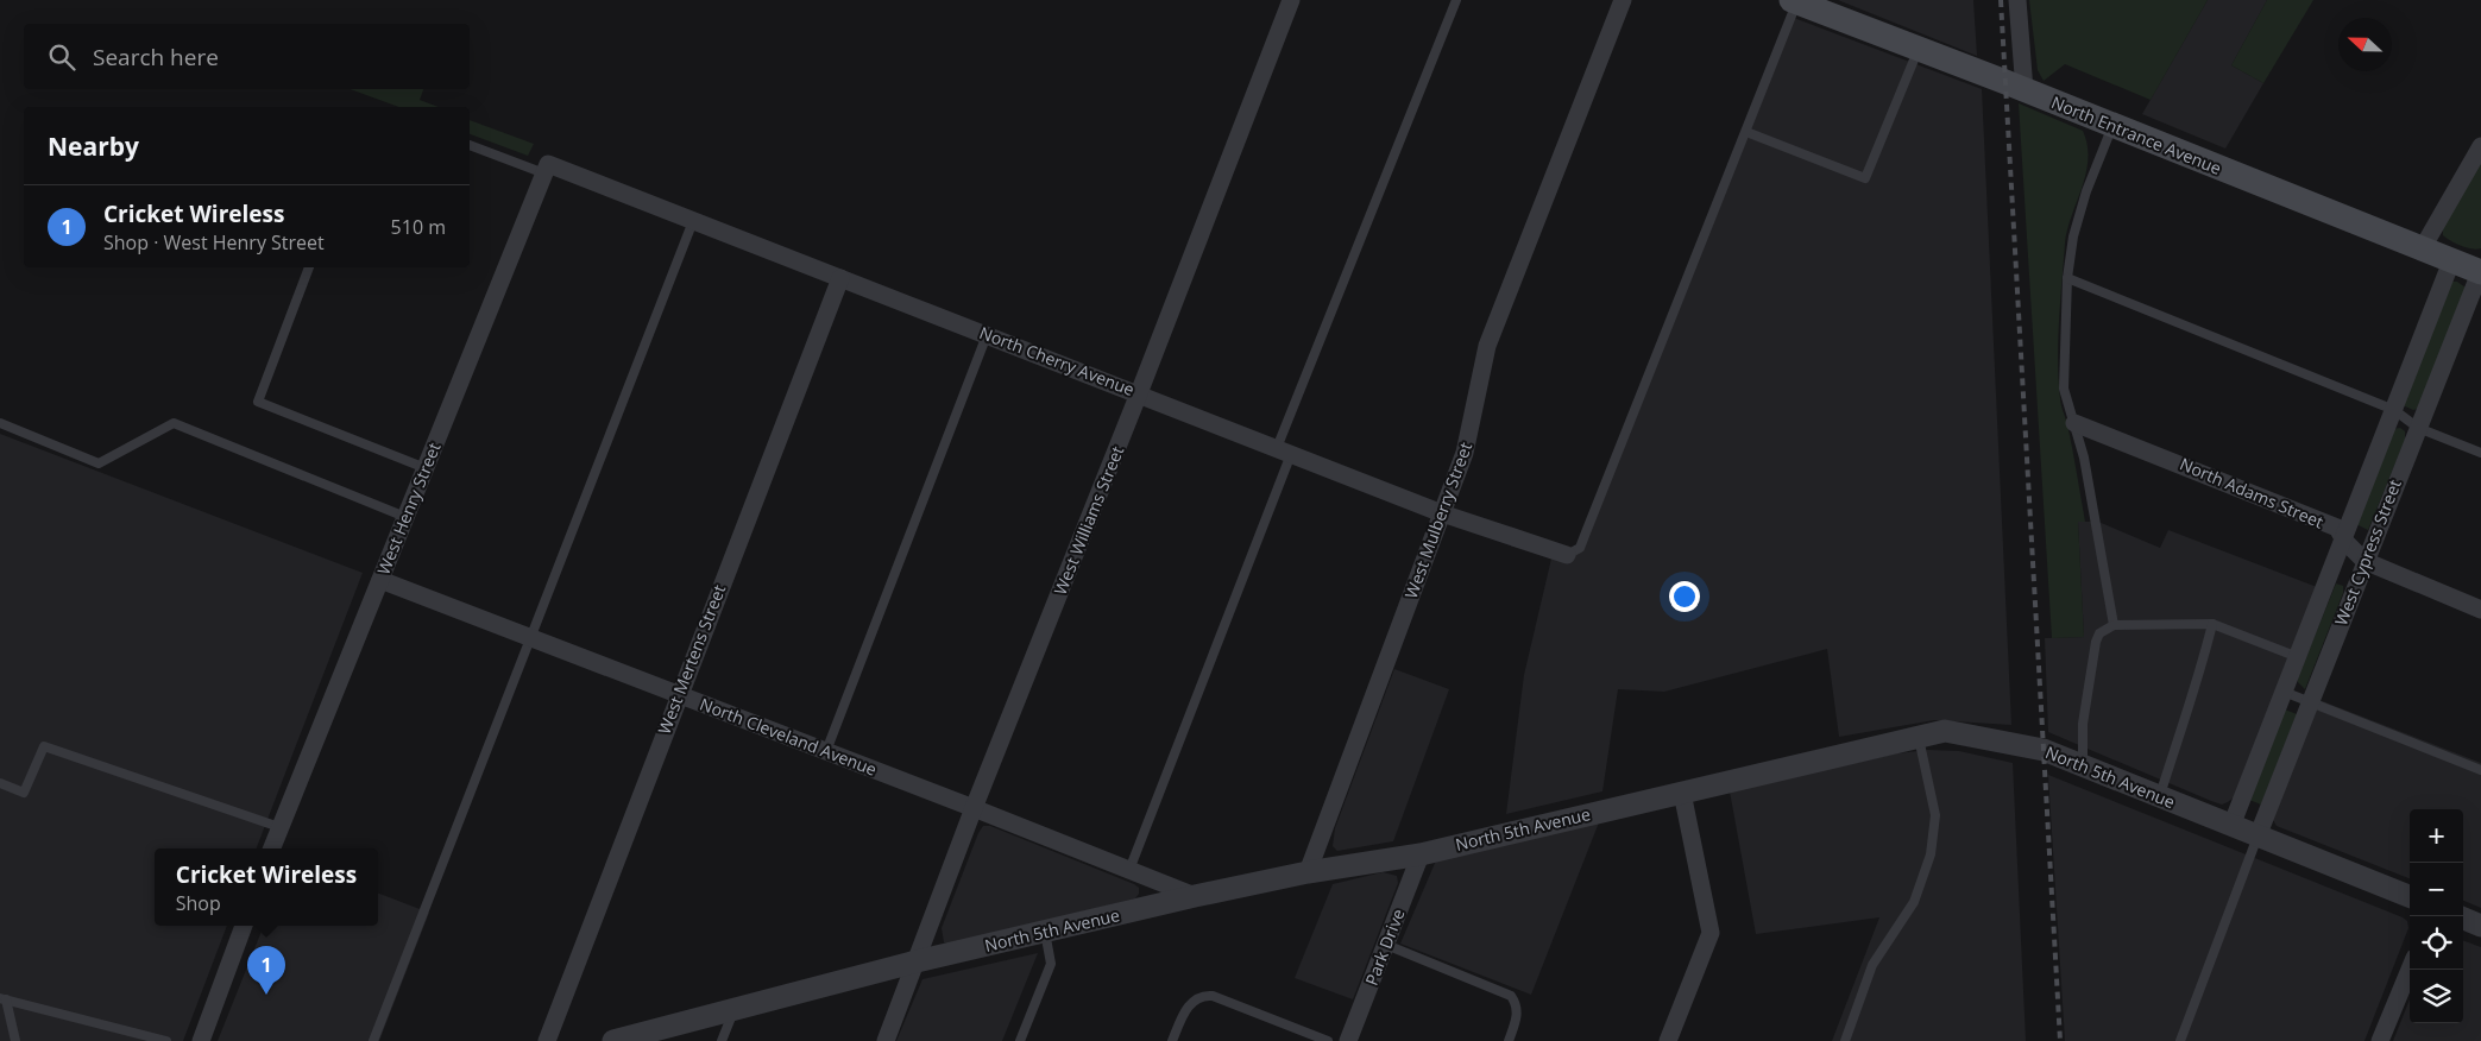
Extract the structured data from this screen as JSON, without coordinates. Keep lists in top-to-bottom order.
{
  "streets": {
    "main road": ["North Entrance Avenue"],
    "street": [
      "North Cherry Avenue",
      "North Adams Street",
      "West Henry Street",
      "West Williams Street",
      "West Mulberry Street",
      "West Cypress Street",
      "West Mertens Street",
      "North Cleveland Avenue",
      "North 5th Avenue",
      "Park Drive"
    ]
  },
  "crossings": [
    ["North Entrance Avenue", "West Cypress Street"],
    ["North Cherry Avenue", "West Henry Street"],
    ["North Cherry Avenue", "West Williams Street"],
    ["North Cherry Avenue", "West Mulberry Street"],
    ["North Cherry Avenue", "West Mertens Street"],
    ["North Adams Street", "West Cypress Street"],
    ["West Henry Street", "North Cleveland Avenue"],
    ["West Williams Street", "North Cleveland Avenue"],
    ["West Williams Street", "North 5th Avenue"],
    ["West Mulberry Street", "North 5th Avenue"],
    ["West Cypress Street", "North 5th Avenue"],
    ["West Mertens Street", "North Cleveland Avenue"],
    ["North Cleveland Avenue", "North 5th Avenue"],
    ["North 5th Avenue", "Park Drive"]
  ],
  "north": "left",
  "page": {
    "search": "Search here",
    "heading": "Nearby",
    "list": [
      {
        "mark": "1",
        "name": "Cricket Wireless",
        "note": "Shop · West Henry Street",
        "value": "510 m"
      }
    ],
    "map_buttons": ["+", "−"],
    "popup": ["Cricket Wireless", "Shop"],
    "pins": "1"
  }
}
